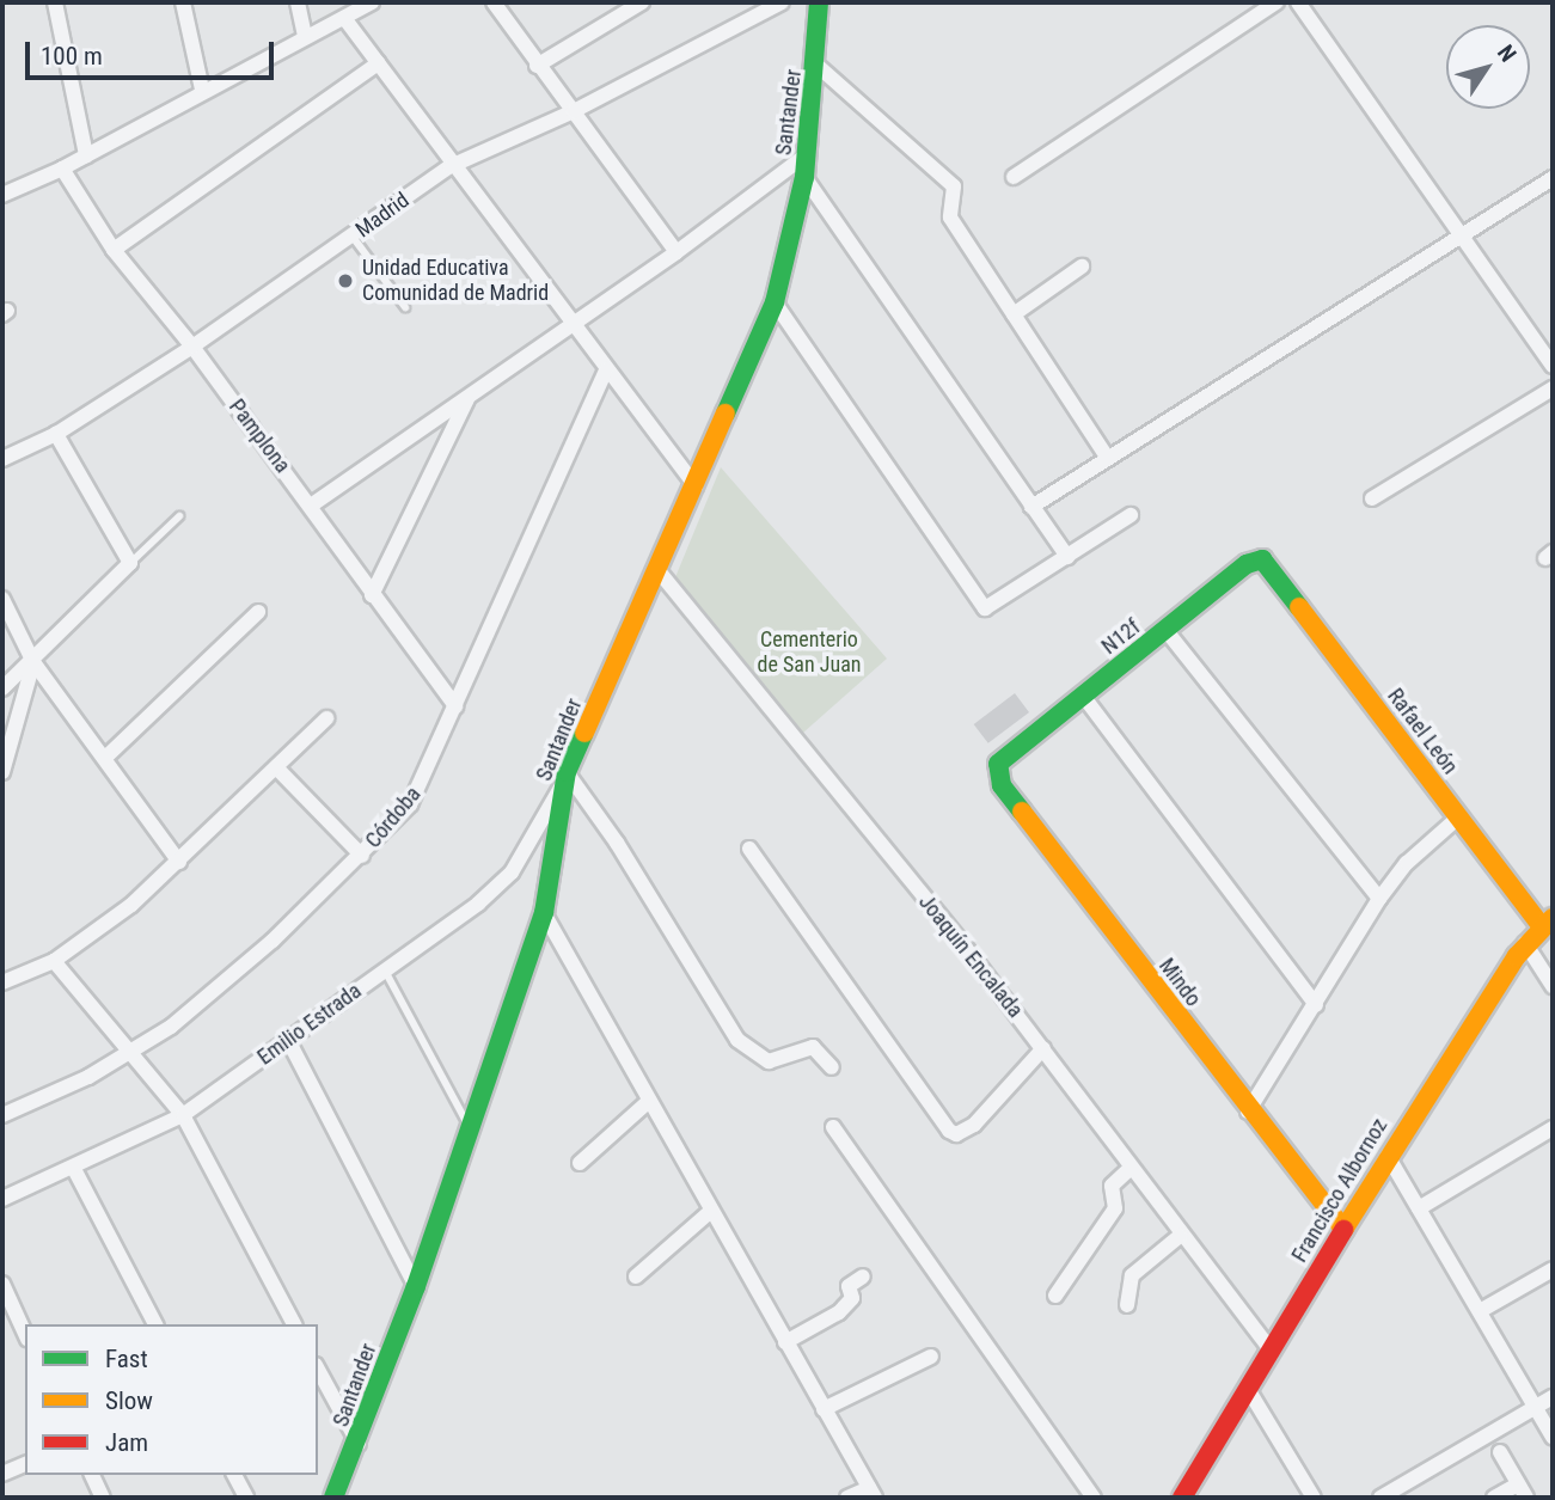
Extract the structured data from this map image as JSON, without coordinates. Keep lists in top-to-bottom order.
{
  "streets": {
    "street": [
      "Santander",
      "Madrid",
      "Pamplona",
      "N12f",
      "Rafael León",
      "Córdoba",
      "Joaquín Encalada",
      "Mindo",
      "Emilio Estrada",
      "Francisco Albornoz"
    ]
  },
  "crossings": [
    ["Santander", "Joaquín Encalada"],
    ["Santander", "Emilio Estrada"],
    ["Madrid", "Pamplona"],
    ["Pamplona", "Córdoba"],
    ["N12f", "Rafael León"],
    ["N12f", "Mindo"],
    ["Rafael León", "Francisco Albornoz"],
    ["Joaquín Encalada", "Francisco Albornoz"],
    ["Mindo", "Francisco Albornoz"]
  ],
  "parks": ["Cementerio de San Juan"],
  "places": ["Unidad Educativa Comunidad de Madrid"],
  "legend": ["Fast", "Slow", "Jam"],
  "scale_bar": "100 m",
  "north": "top right"
}
